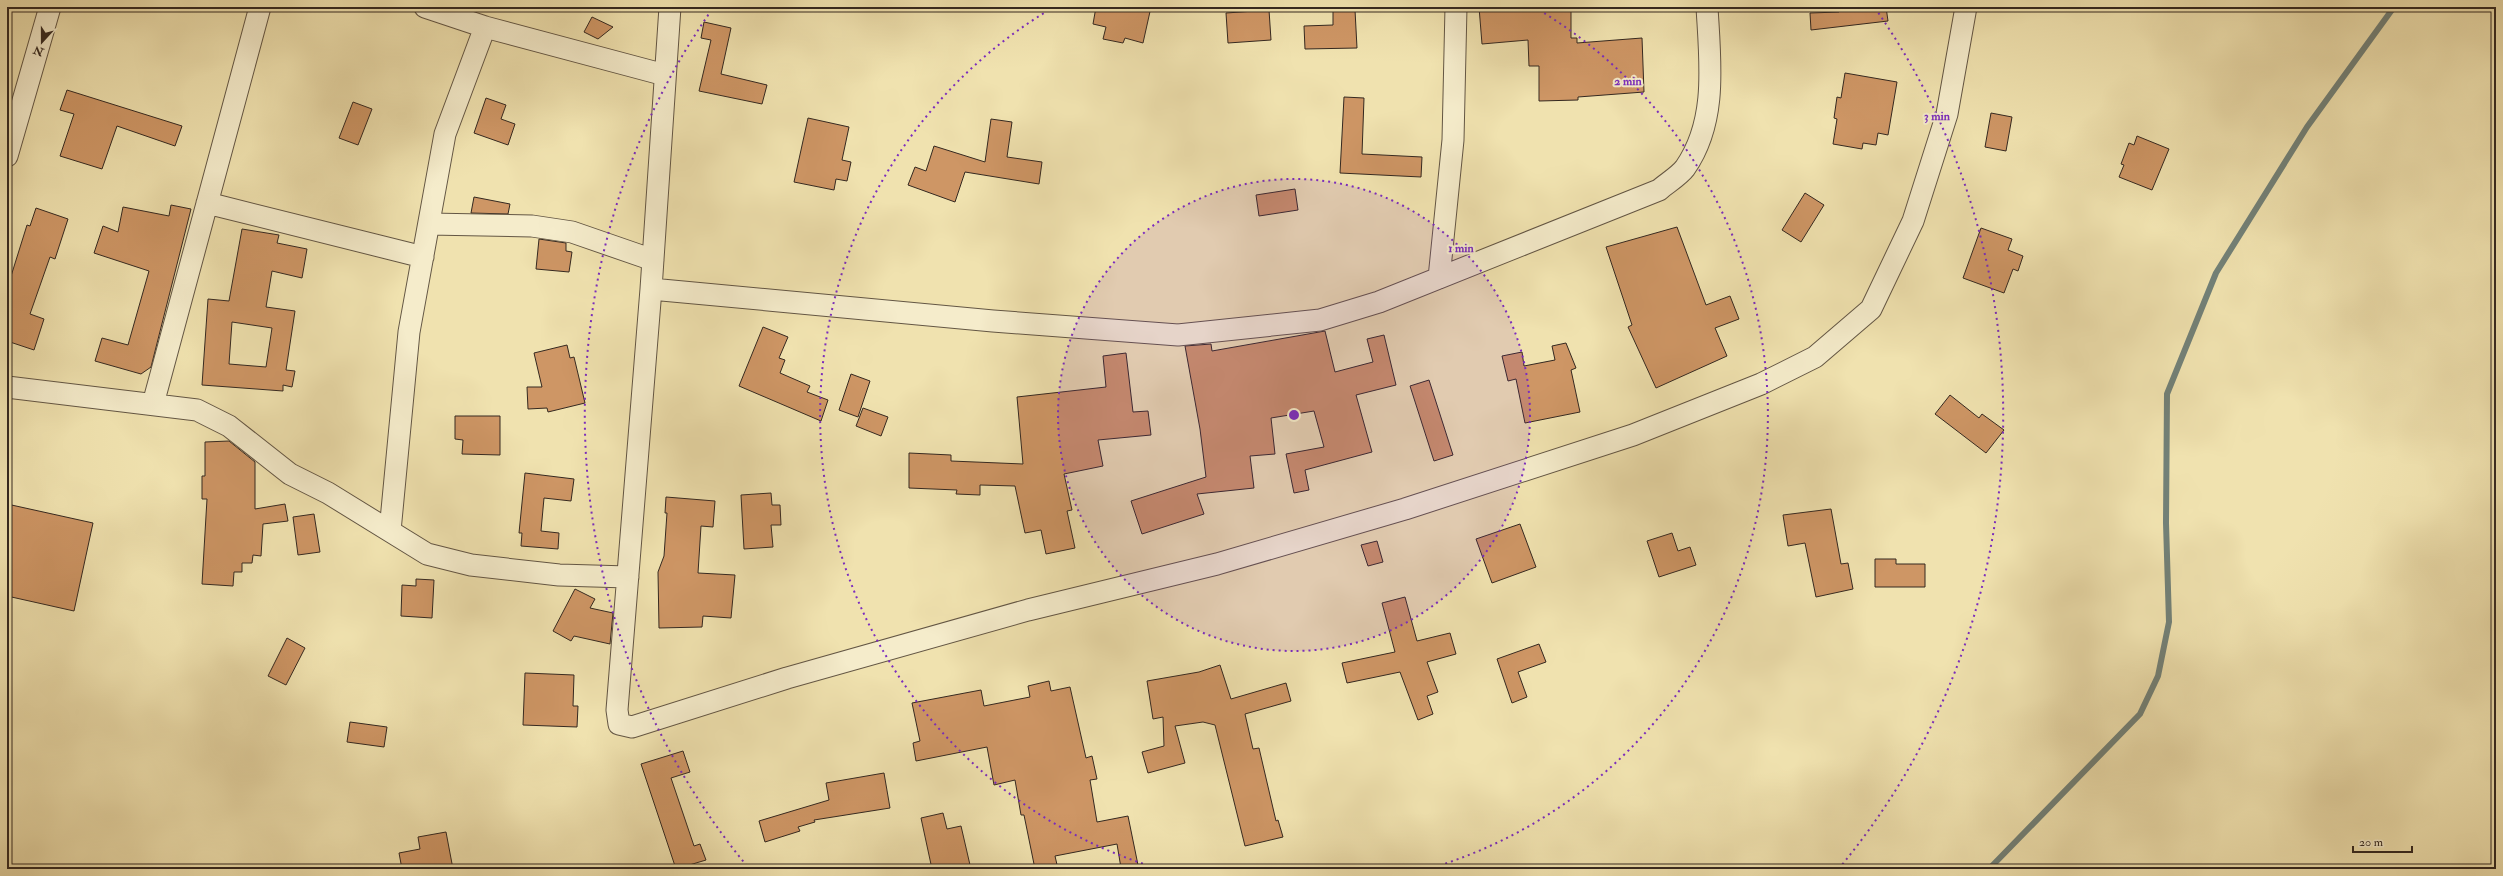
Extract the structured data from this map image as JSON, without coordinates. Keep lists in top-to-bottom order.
{
  "scale_bar": "20 m",
  "north": "bottom",
  "rings": ["2 min", "3 min", "1 min"]
}
